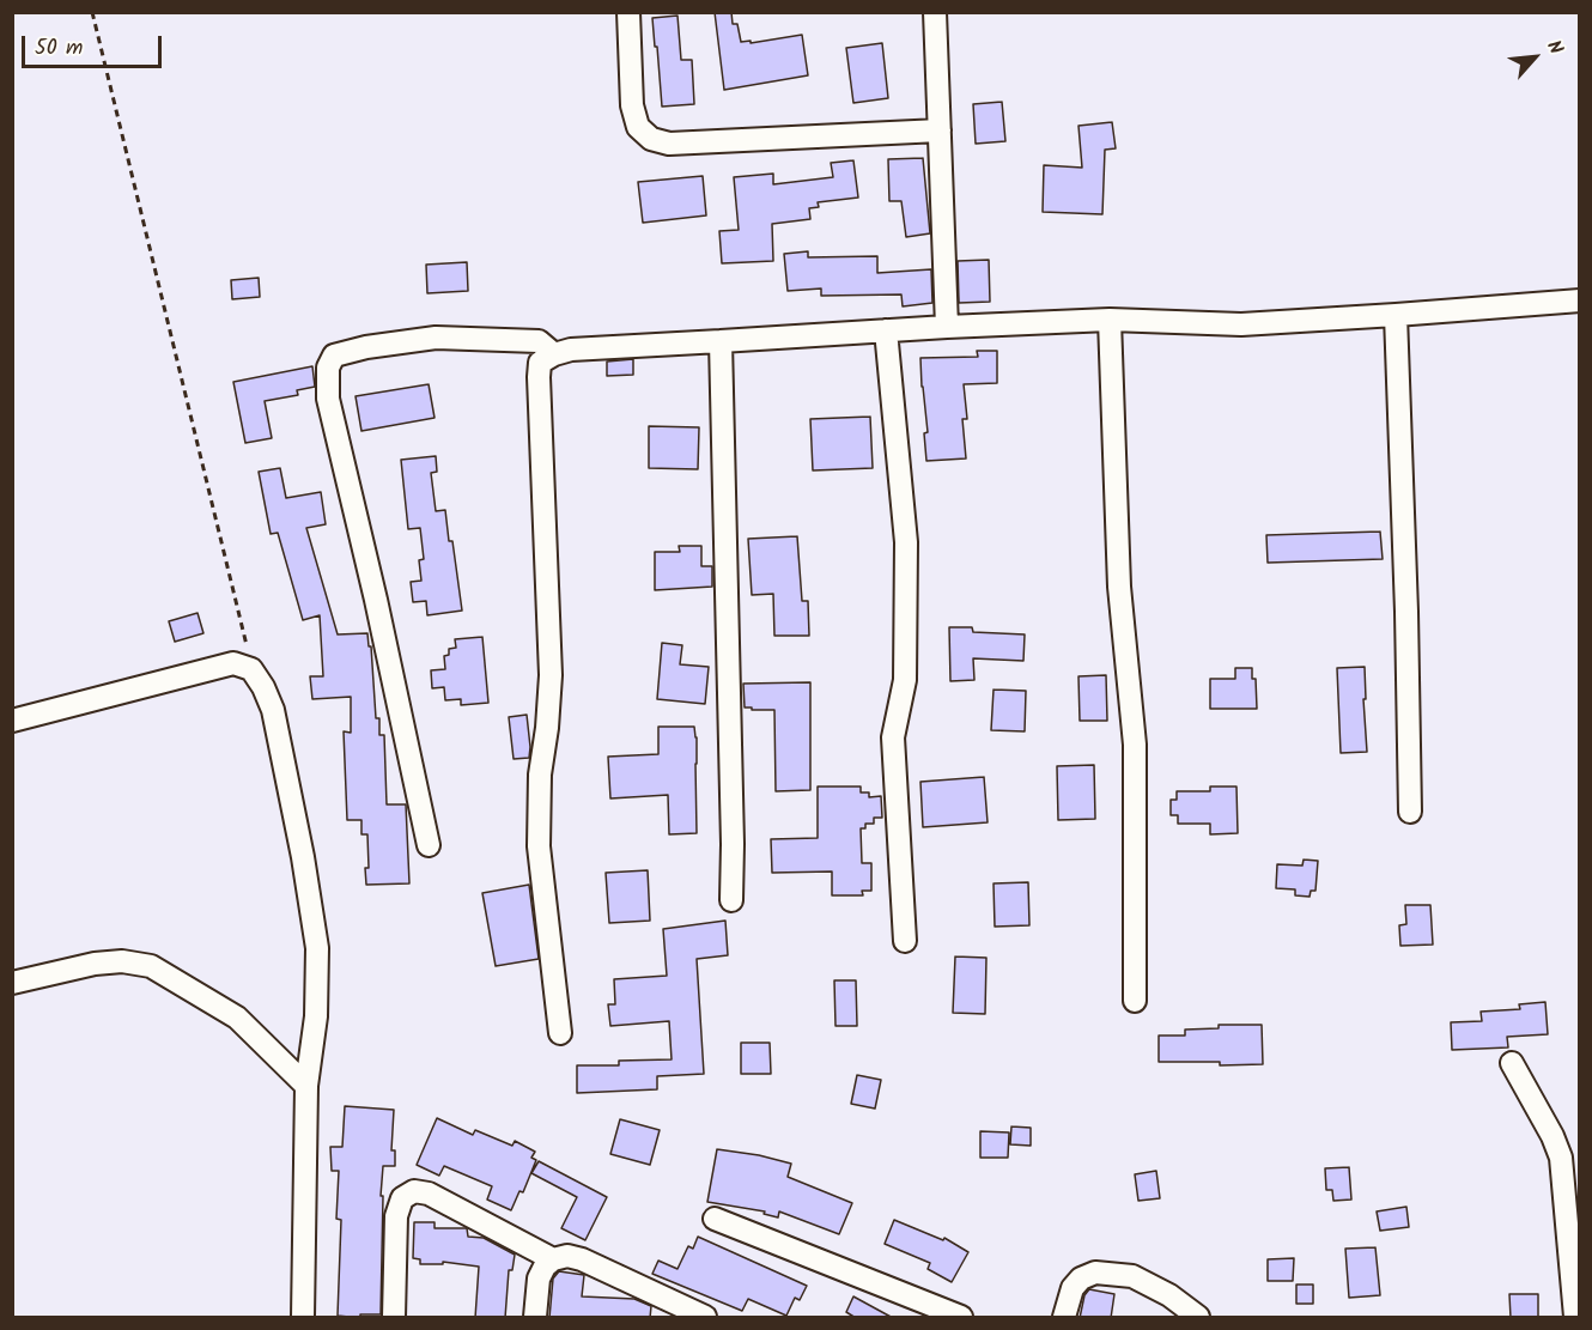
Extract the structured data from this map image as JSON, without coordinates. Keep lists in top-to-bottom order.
{
  "scale_bar": "50 m",
  "north": "top right"
}
